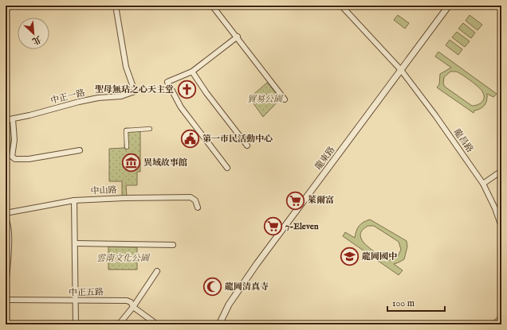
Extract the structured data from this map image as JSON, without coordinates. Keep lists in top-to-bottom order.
{
  "streets": {
    "street": [
      "中正一路",
      "龍昌路",
      "龍東路",
      "中山路",
      "中正五路"
    ]
  },
  "crossings": [
    ["龍昌路", "龍東路"]
  ],
  "parks": ["貿易公園", "雲南文化公園"],
  "places": {
    "church": ["聖母無玷之心天主堂"],
    "public building": ["第一市民活動中心"],
    "museum": ["異域故事館"],
    "supermarket": ["萊爾富", "7-Eleven"],
    "school or university": ["龍岡國中"],
    "mosque": ["龍岡清真寺"]
  },
  "scale_bar": "100 m",
  "north": "bottom right"
}
